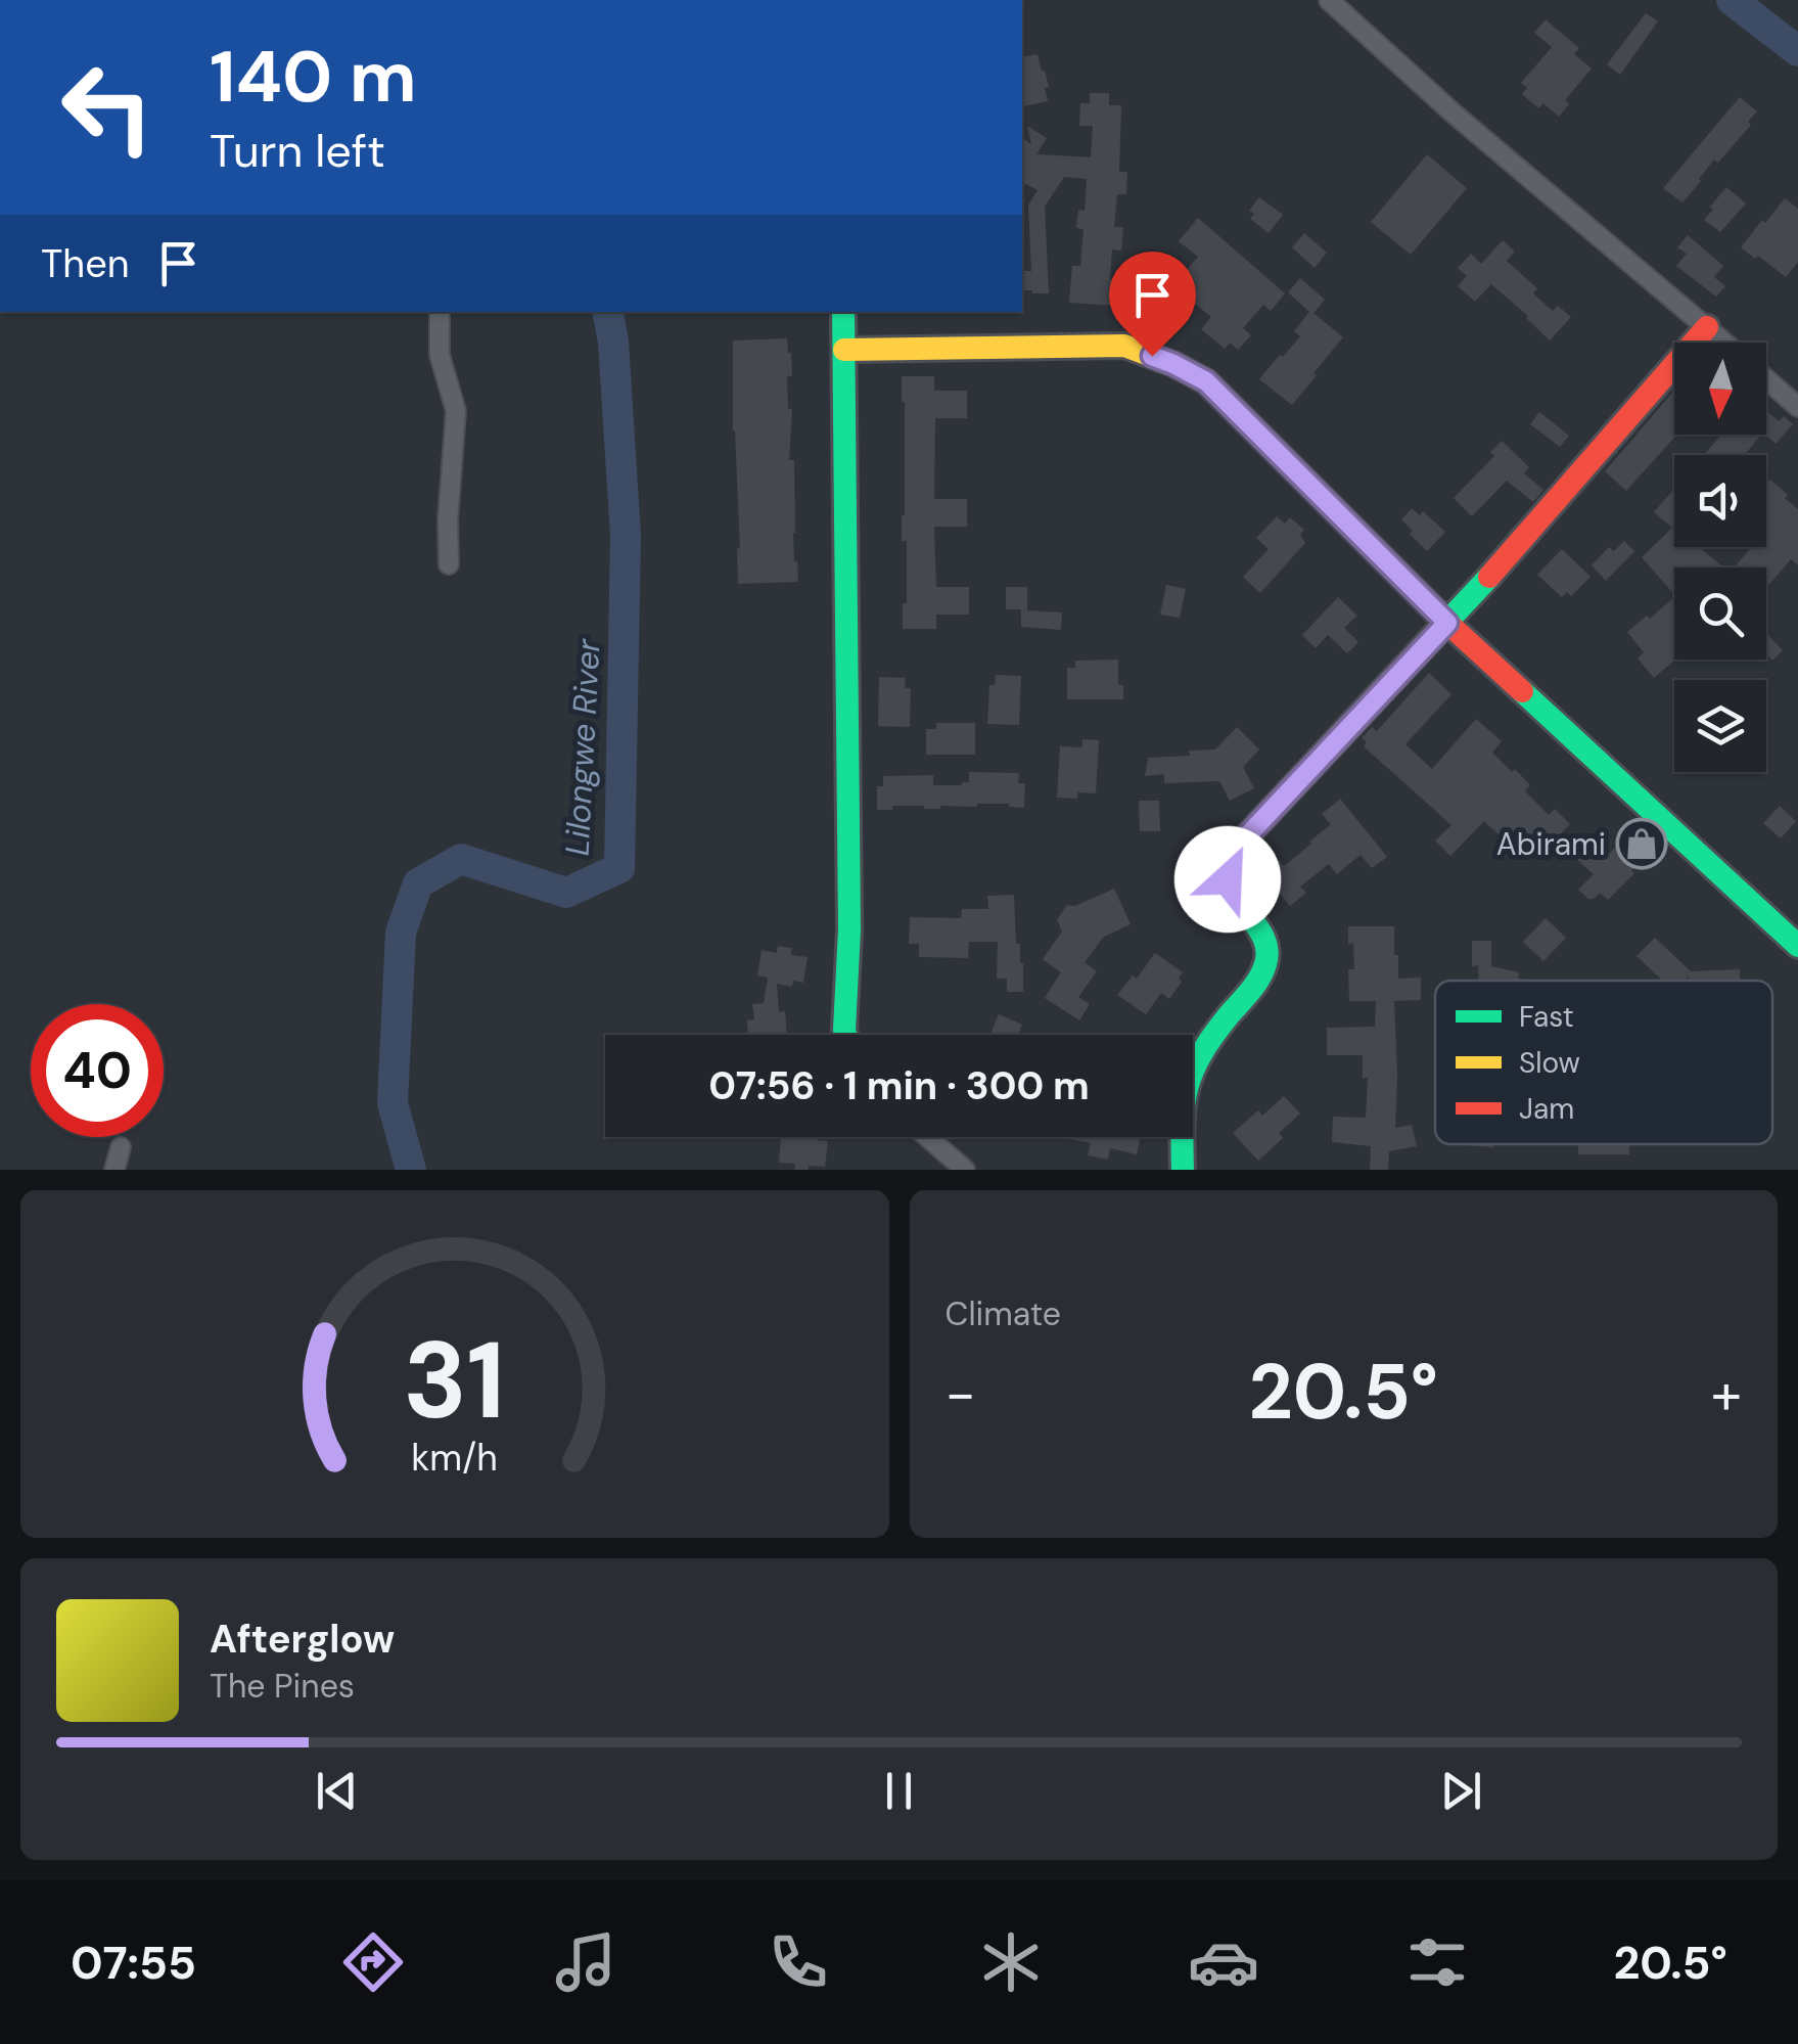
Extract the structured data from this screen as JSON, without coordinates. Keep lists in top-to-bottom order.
{
  "water": ["Lilongwe River"],
  "places": {
    "shop": ["Abirami"]
  },
  "legend": ["Fast", "Slow", "Jam"],
  "north": "bottom",
  "page": {
    "turn": ["140 m", "Turn left"],
    "then": "Then",
    "limit": "40",
    "trip": "07:56 · 1 min · 300 m",
    "tile": "Climate",
    "heat": ["−", "20.5°", "+"],
    "song": ["Afterglow", "The Pines"],
    "tabs": ["07:55", "20.5°"],
    "gauge": ["31", "km/h"]
  }
}
